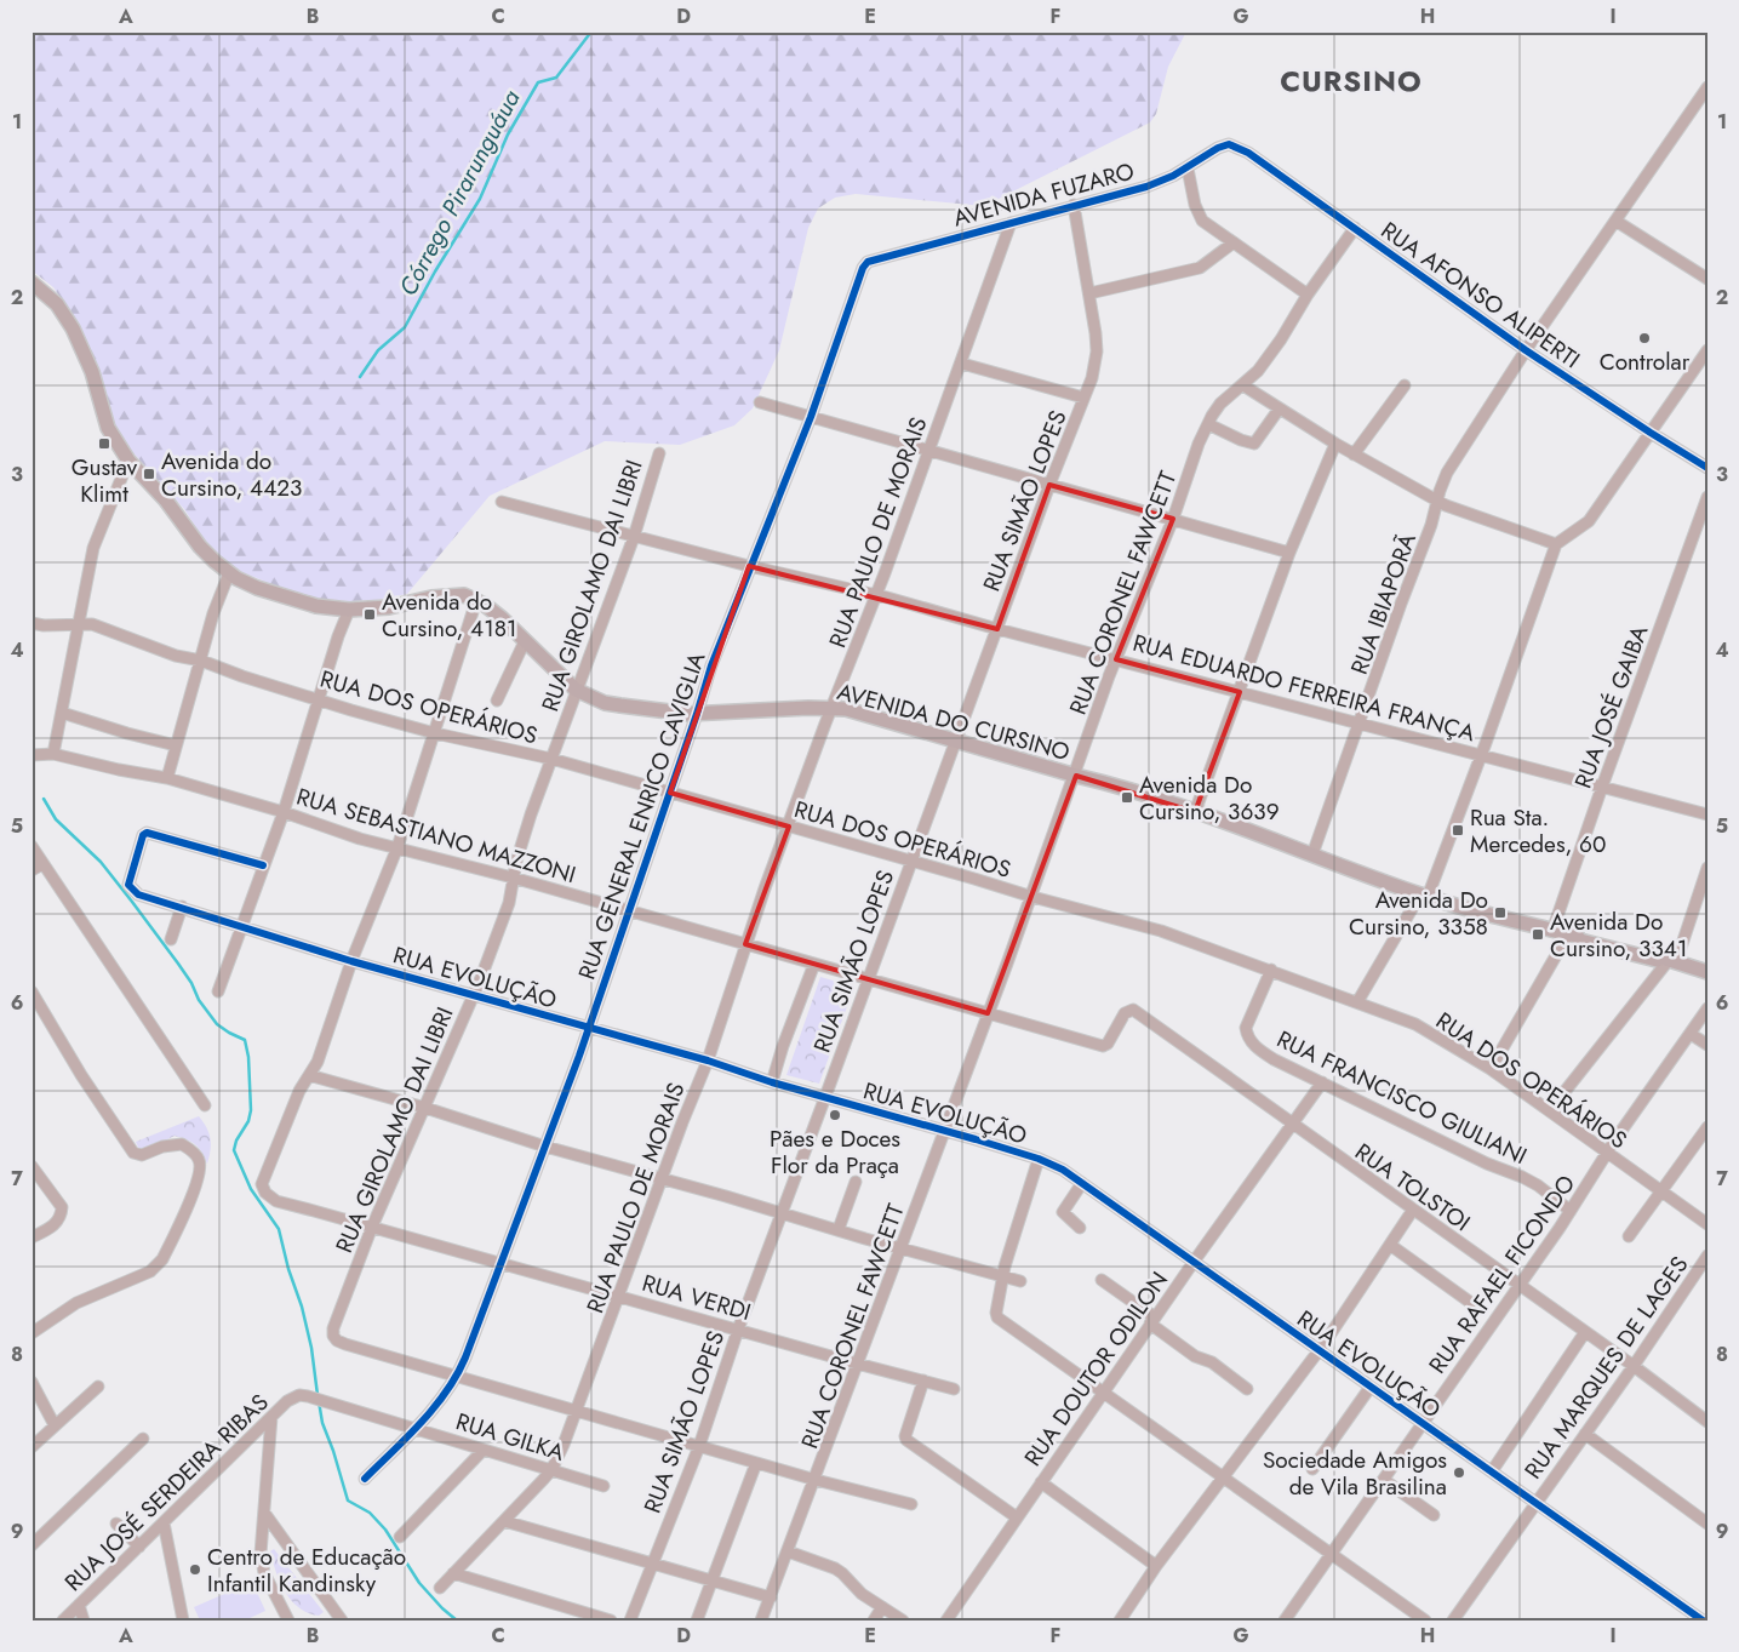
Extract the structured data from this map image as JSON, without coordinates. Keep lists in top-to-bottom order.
{
  "streets": {
    "main road": ["AVENIDA DO CURSINO"],
    "street": [
      "AVENIDA FUZARO",
      "RUA AFONSO ALIPERTI",
      "RUA SIMÃO LOPES",
      "RUA PAULO DE MORAIS",
      "RUA GIROLAMO DAI LIBRI",
      "RUA CORONEL FAWCETT",
      "RUA IBIAPORÃ",
      "RUA EDUARDO FERREIRA FRANÇA",
      "RUA DOS OPERÁRIOS",
      "RUA JOSÉ GAIBA",
      "RUA GENERAL ENRICO CAVIGLIA",
      "RUA SEBASTIANO MAZZONI",
      "RUA EVOLUÇÃO",
      "RUA FRANCISCO GIULIANI",
      "RUA TOLSTOI",
      "RUA RAFAEL FICONDO",
      "RUA VERDI",
      "RUA MARQUES DE LAGES",
      "RUA DOUTOR ODILON",
      "RUA GILKA",
      "RUA JOSÉ SERDEIRA RIBAS"
    ]
  },
  "crossings": [
    ["AVENIDA FUZARO", "RUA AFONSO ALIPERTI"],
    ["AVENIDA FUZARO", "RUA SIMÃO LOPES"],
    ["AVENIDA FUZARO", "RUA PAULO DE MORAIS"],
    ["AVENIDA FUZARO", "RUA GENERAL ENRICO CAVIGLIA"],
    ["RUA AFONSO ALIPERTI", "RUA CORONEL FAWCETT"],
    ["RUA AFONSO ALIPERTI", "RUA IBIAPORÃ"],
    ["RUA SIMÃO LOPES", "RUA EDUARDO FERREIRA FRANÇA"],
    ["RUA SIMÃO LOPES", "RUA DOS OPERÁRIOS"],
    ["RUA SIMÃO LOPES", "AVENIDA DO CURSINO"],
    ["RUA SIMÃO LOPES", "RUA SEBASTIANO MAZZONI"],
    ["RUA SIMÃO LOPES", "RUA EVOLUÇÃO"],
    ["RUA SIMÃO LOPES", "RUA VERDI"],
    ["RUA PAULO DE MORAIS", "RUA EDUARDO FERREIRA FRANÇA"],
    ["RUA PAULO DE MORAIS", "RUA DOS OPERÁRIOS"],
    ["RUA PAULO DE MORAIS", "AVENIDA DO CURSINO"],
    ["RUA PAULO DE MORAIS", "RUA SEBASTIANO MAZZONI"],
    ["RUA PAULO DE MORAIS", "RUA EVOLUÇÃO"],
    ["RUA PAULO DE MORAIS", "RUA VERDI"],
    ["RUA PAULO DE MORAIS", "RUA GILKA"],
    ["RUA GIROLAMO DAI LIBRI", "RUA EDUARDO FERREIRA FRANÇA"],
    ["RUA GIROLAMO DAI LIBRI", "RUA DOS OPERÁRIOS"],
    ["RUA GIROLAMO DAI LIBRI", "AVENIDA DO CURSINO"],
    ["RUA GIROLAMO DAI LIBRI", "RUA GENERAL ENRICO CAVIGLIA"],
    ["RUA GIROLAMO DAI LIBRI", "RUA SEBASTIANO MAZZONI"],
    ["RUA GIROLAMO DAI LIBRI", "RUA EVOLUÇÃO"],
    ["RUA GIROLAMO DAI LIBRI", "RUA VERDI"],
    ["RUA CORONEL FAWCETT", "RUA EDUARDO FERREIRA FRANÇA"],
    ["RUA CORONEL FAWCETT", "RUA DOS OPERÁRIOS"],
    ["RUA CORONEL FAWCETT", "AVENIDA DO CURSINO"],
    ["RUA CORONEL FAWCETT", "RUA SEBASTIANO MAZZONI"],
    ["RUA CORONEL FAWCETT", "RUA EVOLUÇÃO"],
    ["RUA CORONEL FAWCETT", "RUA VERDI"],
    ["RUA IBIAPORÃ", "RUA EDUARDO FERREIRA FRANÇA"],
    ["RUA IBIAPORÃ", "AVENIDA DO CURSINO"],
    ["RUA EDUARDO FERREIRA FRANÇA", "RUA JOSÉ GAIBA"],
    ["RUA EDUARDO FERREIRA FRANÇA", "RUA GENERAL ENRICO CAVIGLIA"],
    ["RUA DOS OPERÁRIOS", "RUA GENERAL ENRICO CAVIGLIA"],
    ["RUA DOS OPERÁRIOS", "RUA FRANCISCO GIULIANI"],
    ["RUA DOS OPERÁRIOS", "RUA RAFAEL FICONDO"],
    ["RUA JOSÉ GAIBA", "AVENIDA DO CURSINO"],
    ["AVENIDA DO CURSINO", "RUA GENERAL ENRICO CAVIGLIA"],
    ["RUA GENERAL ENRICO CAVIGLIA", "RUA SEBASTIANO MAZZONI"],
    ["RUA GENERAL ENRICO CAVIGLIA", "RUA EVOLUÇÃO"],
    ["RUA GENERAL ENRICO CAVIGLIA", "RUA VERDI"],
    ["RUA GENERAL ENRICO CAVIGLIA", "RUA GILKA"],
    ["RUA SEBASTIANO MAZZONI", "RUA TOLSTOI"],
    ["RUA EVOLUÇÃO", "RUA RAFAEL FICONDO"],
    ["RUA EVOLUÇÃO", "RUA MARQUES DE LAGES"],
    ["RUA EVOLUÇÃO", "RUA DOUTOR ODILON"],
    ["RUA FRANCISCO GIULIANI", "RUA RAFAEL FICONDO"],
    ["RUA FRANCISCO GIULIANI", "RUA DOUTOR ODILON"],
    ["RUA TOLSTOI", "RUA RAFAEL FICONDO"],
    ["RUA TOLSTOI", "RUA MARQUES DE LAGES"],
    ["RUA TOLSTOI", "RUA DOUTOR ODILON"],
    ["RUA GILKA", "RUA JOSÉ SERDEIRA RIBAS"]
  ],
  "districts": ["CURSINO"],
  "water": ["Córrego Pirarunguáua"],
  "places": {
    "other": [
      "Controlar",
      "Pães e Doces Flor da Praça",
      "Sociedade Amigos de Vila Brasilina",
      "Centro de Educação Infantil Kandinsky"
    ],
    "transit": [
      "Gustav Klimt",
      "Avenida do Cursino, 4423",
      "Avenida do Cursino, 4181",
      "Avenida Do Cursino, 3639",
      "Rua Sta. Mercedes, 60",
      "Avenida Do Cursino, 3358",
      "Avenida Do Cursino, 3341"
    ]
  },
  "grid": {
    "columns": [
      "A",
      "B",
      "C",
      "D",
      "E",
      "F",
      "G",
      "H",
      "I"
    ],
    "rows": [
      "1",
      "2",
      "3",
      "4",
      "5",
      "6",
      "7",
      "8",
      "9"
    ]
  }
}
